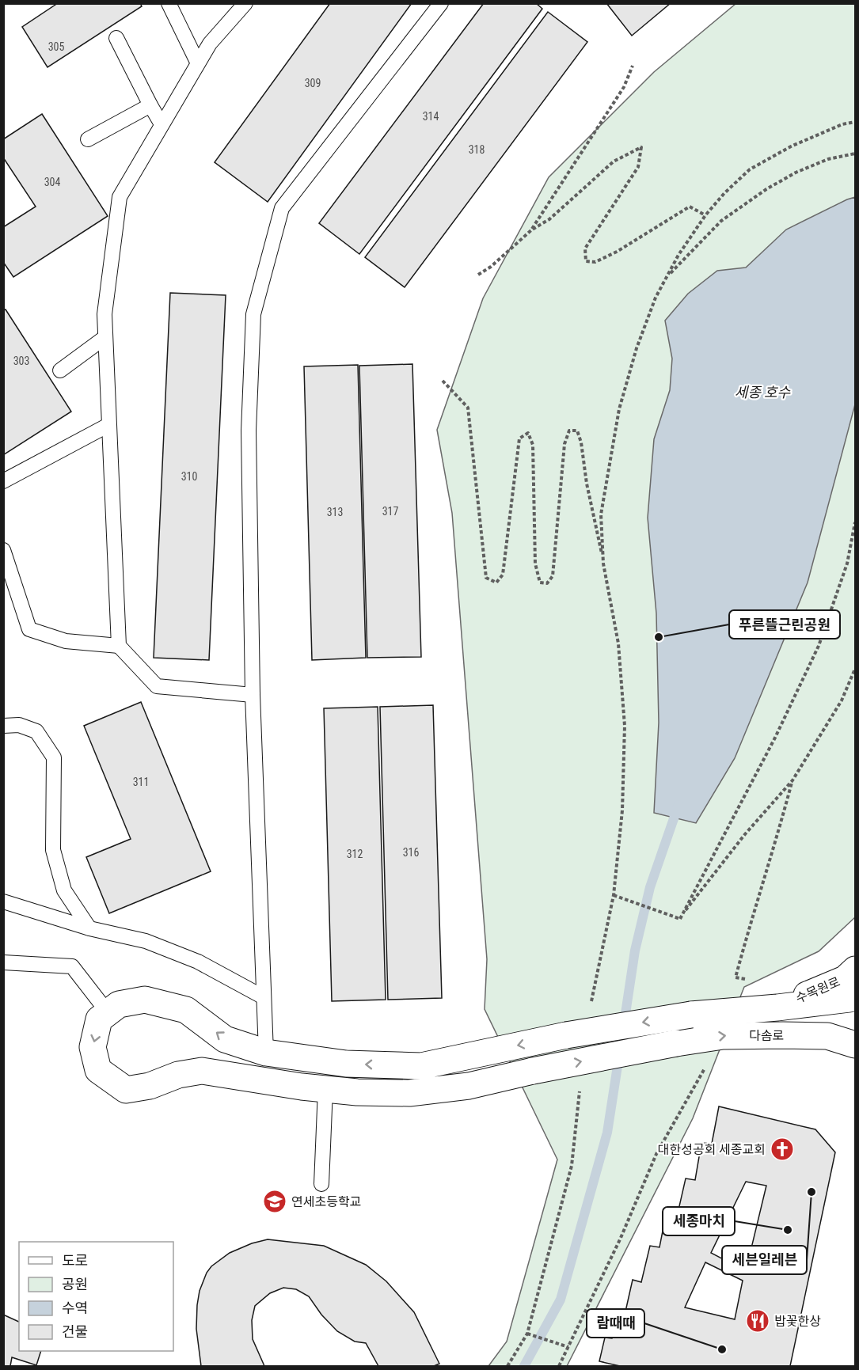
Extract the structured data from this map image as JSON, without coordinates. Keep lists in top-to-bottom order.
{
  "streets": {
    "street": ["수목원로", "다솜로"]
  },
  "crossings": [
    ["수목원로", "다솜로"]
  ],
  "water": ["세종 호수"],
  "places": {
    "other": [
      "푸른뜰근린공원",
      "세븐일레븐",
      "세종마치",
      "람때때"
    ],
    "church": ["대한성공회 세종교회"],
    "school or university": ["연세초등학교"],
    "restaurant": ["밥꽃한상"]
  },
  "house_numbers": [
    "305",
    "309",
    "314",
    "318",
    "304",
    "303",
    "310",
    "317",
    "313",
    "311",
    "316",
    "312"
  ],
  "legend": [
    "도로",
    "공원",
    "수역",
    "건물"
  ]
}
